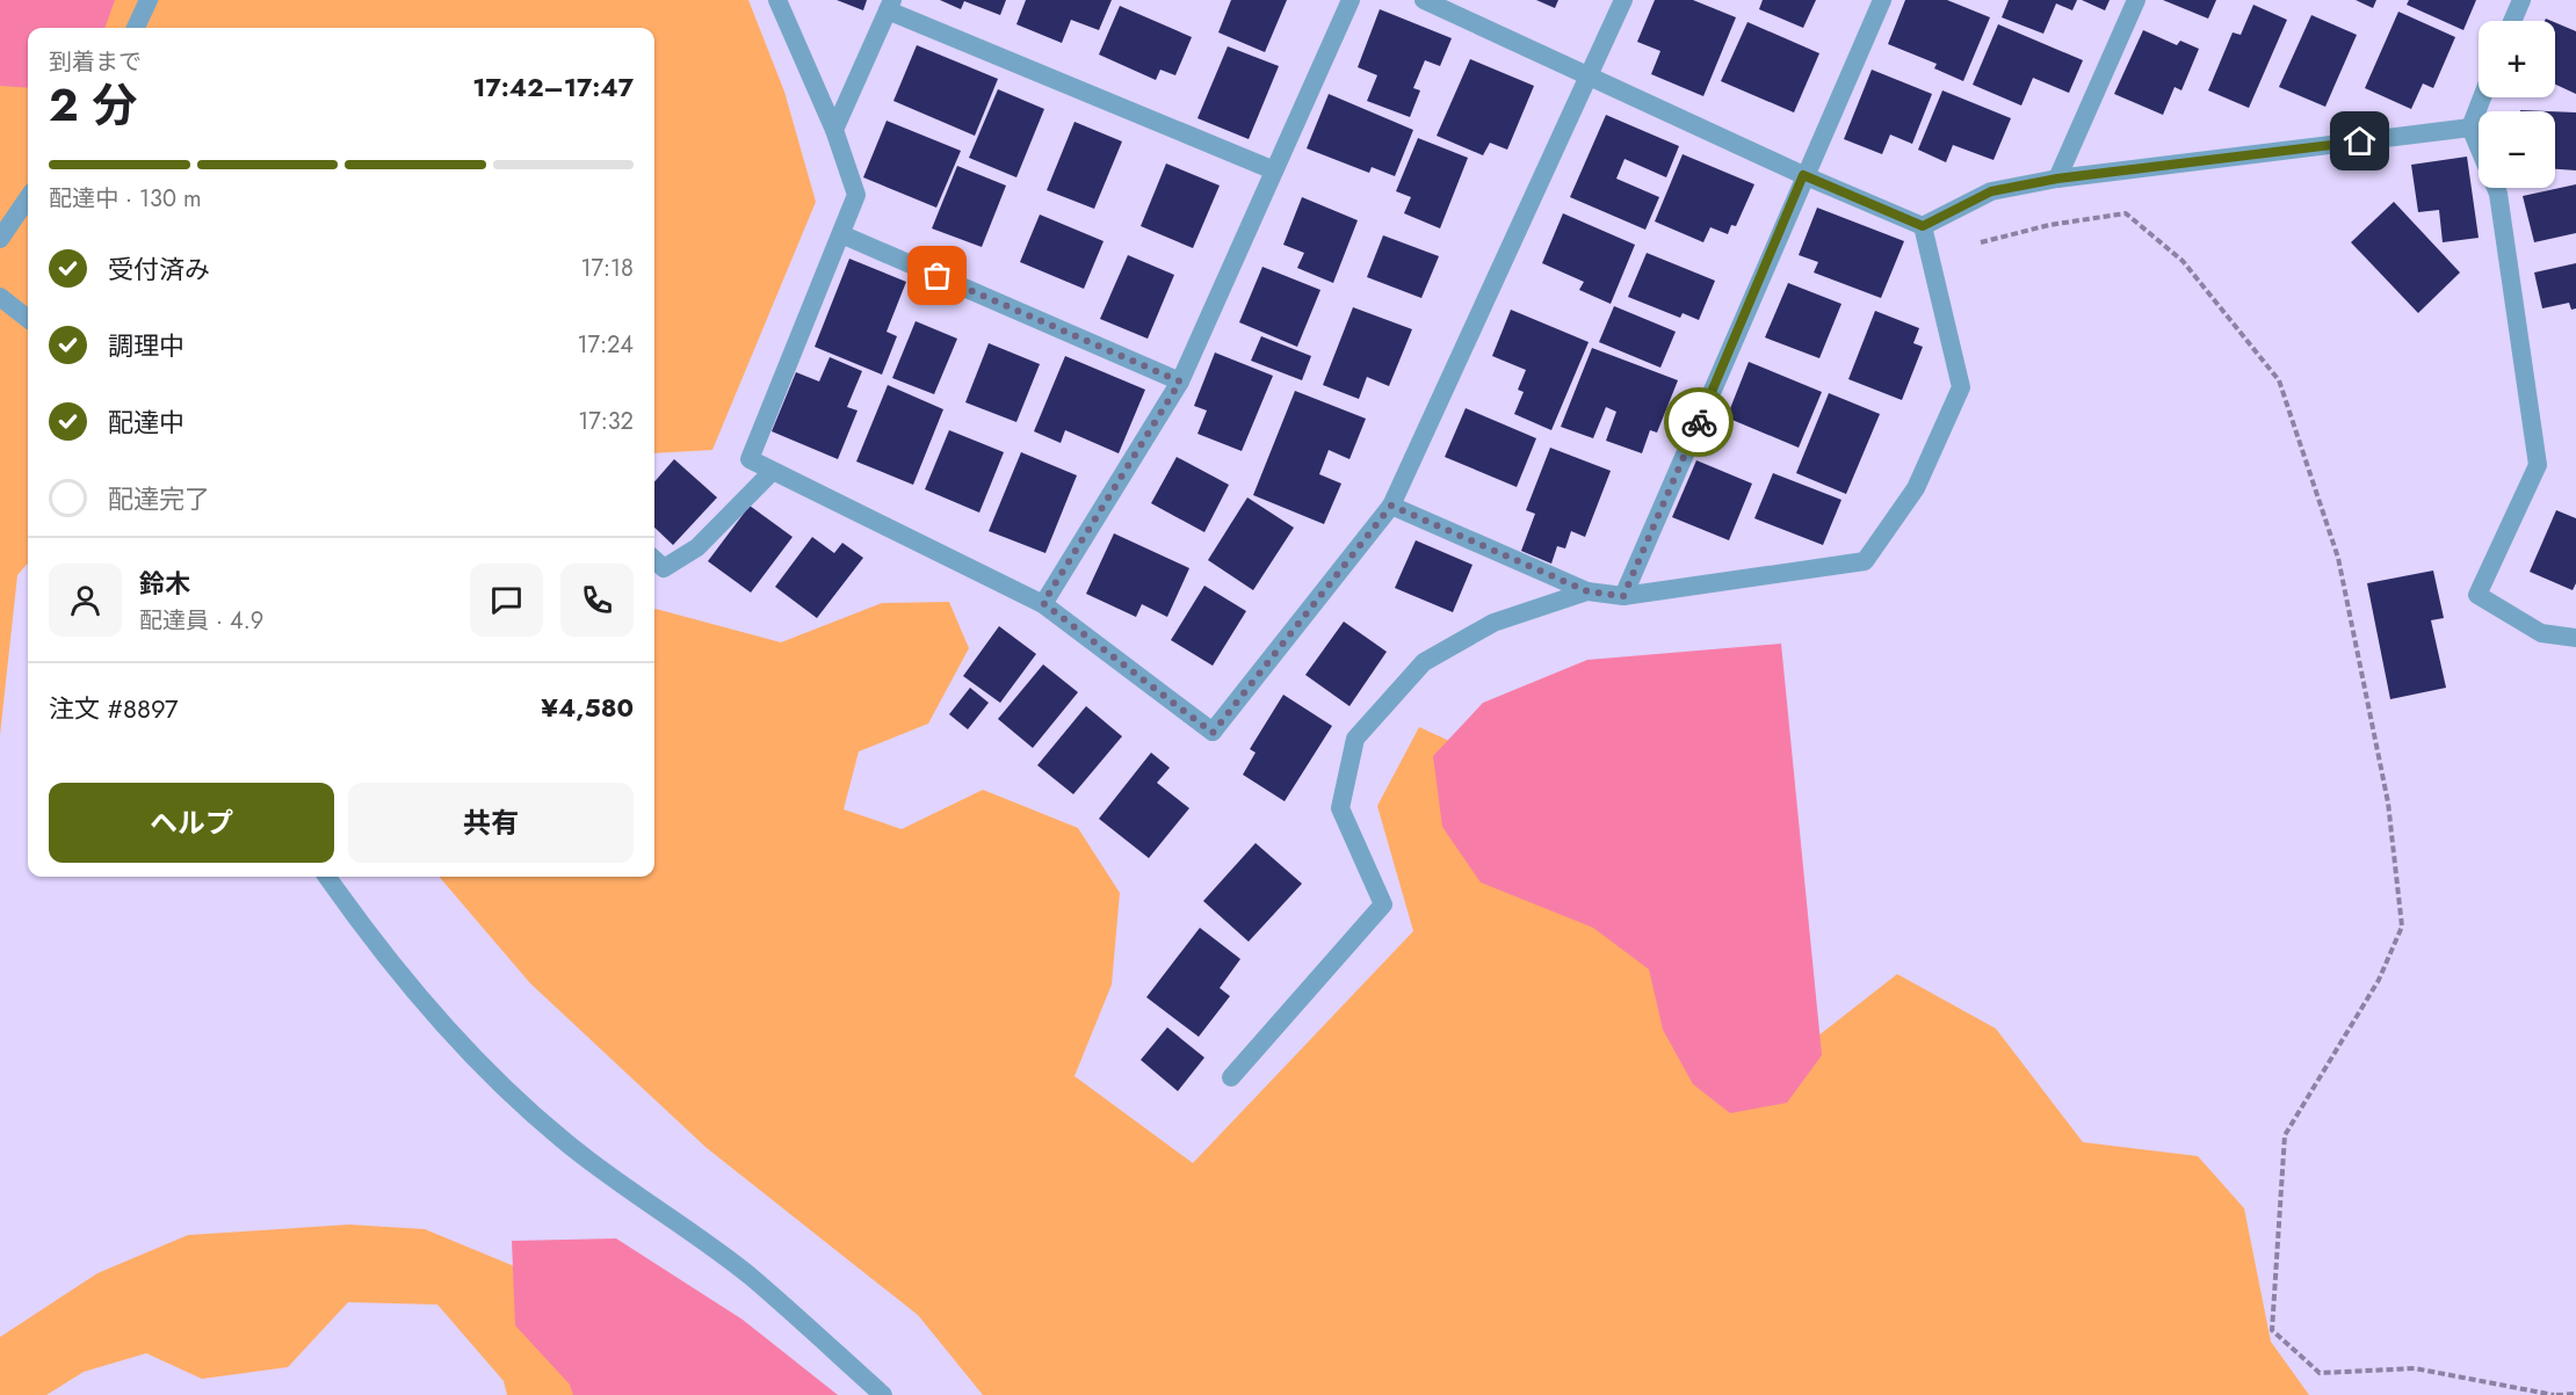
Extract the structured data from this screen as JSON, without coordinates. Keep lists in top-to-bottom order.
{
  "page": {
    "map_buttons": ["+", "−"],
    "heading": ["2 分", "到着まで", "17:42–17:47"],
    "panel": [
      "鈴木",
      "配達員 · 4.9",
      "注文 #8897",
      "¥4,580"
    ],
    "bar": "配達中 · 130 m",
    "list": [
      ["受付済み", "17:18"],
      ["調理中", "17:24"],
      ["配達中", "17:32"],
      "配達完了"
    ],
    "buttons": ["ヘルプ", "共有"]
  }
}
